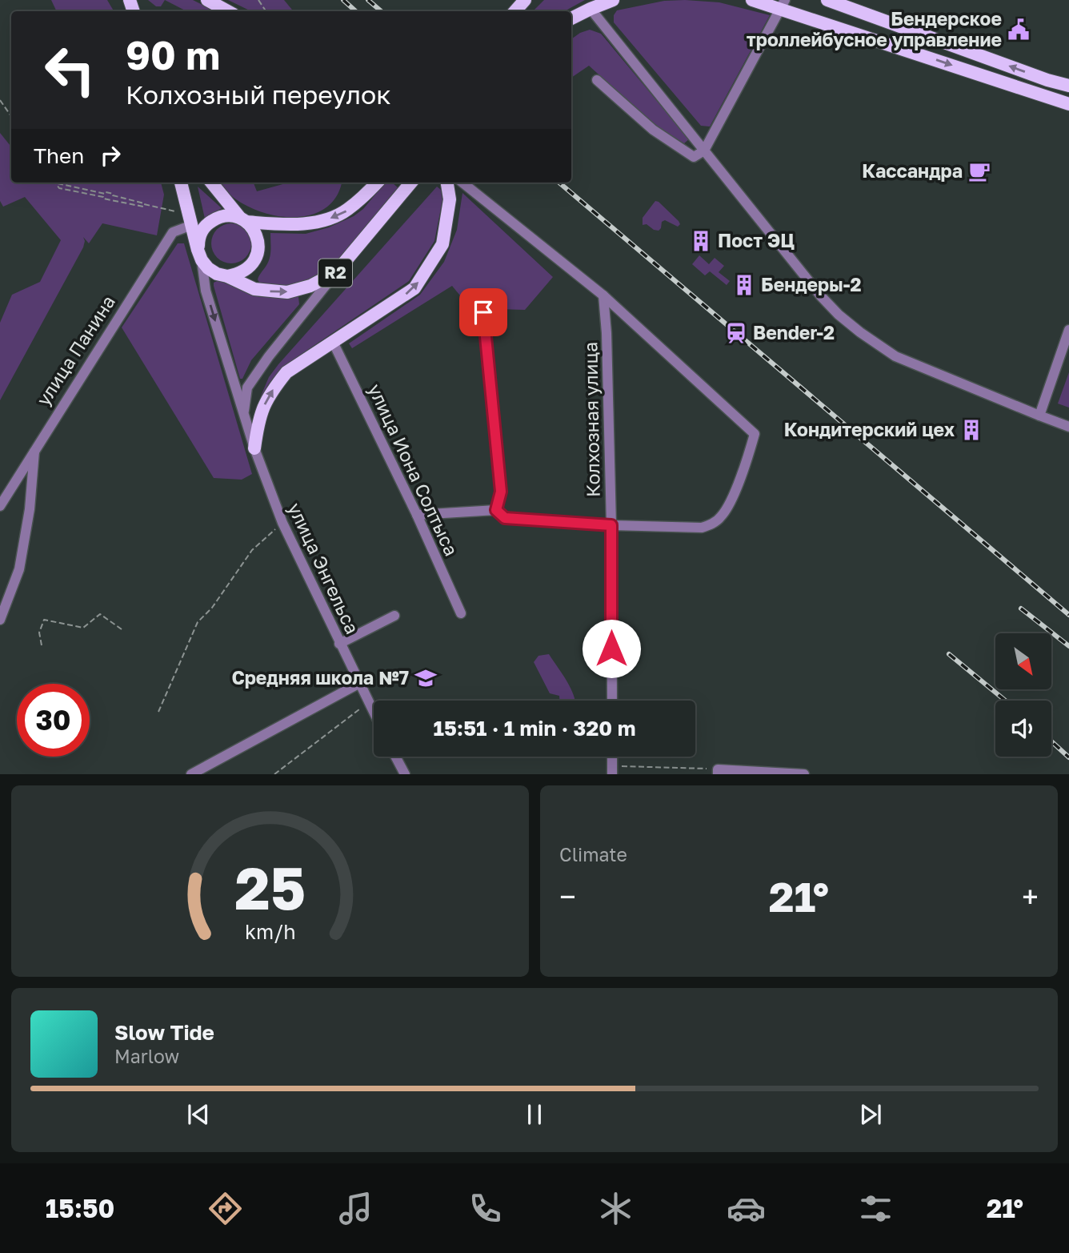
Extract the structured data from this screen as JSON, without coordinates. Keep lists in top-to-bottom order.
{
  "streets": {
    "main road": ["R2"],
    "street": [
      "улица Панина",
      "Колхозная улица",
      "улица Иона Солтыса",
      "улица Энгельса"
    ]
  },
  "crossings": [
    ["R2", "улица Энгельса"]
  ],
  "places": {
    "public building": ["Бендерское троллейбусное управление"],
    "cafe": ["Кассандра"],
    "building": ["Пост ЭЦ", "Бендеры-2", "Кондитерский цех"],
    "station": ["Bender-2"],
    "school or university": ["Средняя школа №7"]
  },
  "north": "bottom right",
  "page": {
    "turn": ["90 m", "Колхозный переулок"],
    "then": "Then",
    "limit": "30",
    "trip": "15:51 · 1 min · 320 m",
    "tile": "Climate",
    "heat": ["−", "21°", "+"],
    "song": ["Slow Tide", "Marlow"],
    "tabs": ["15:50", "21°"],
    "gauge": ["25", "km/h"]
  }
}
